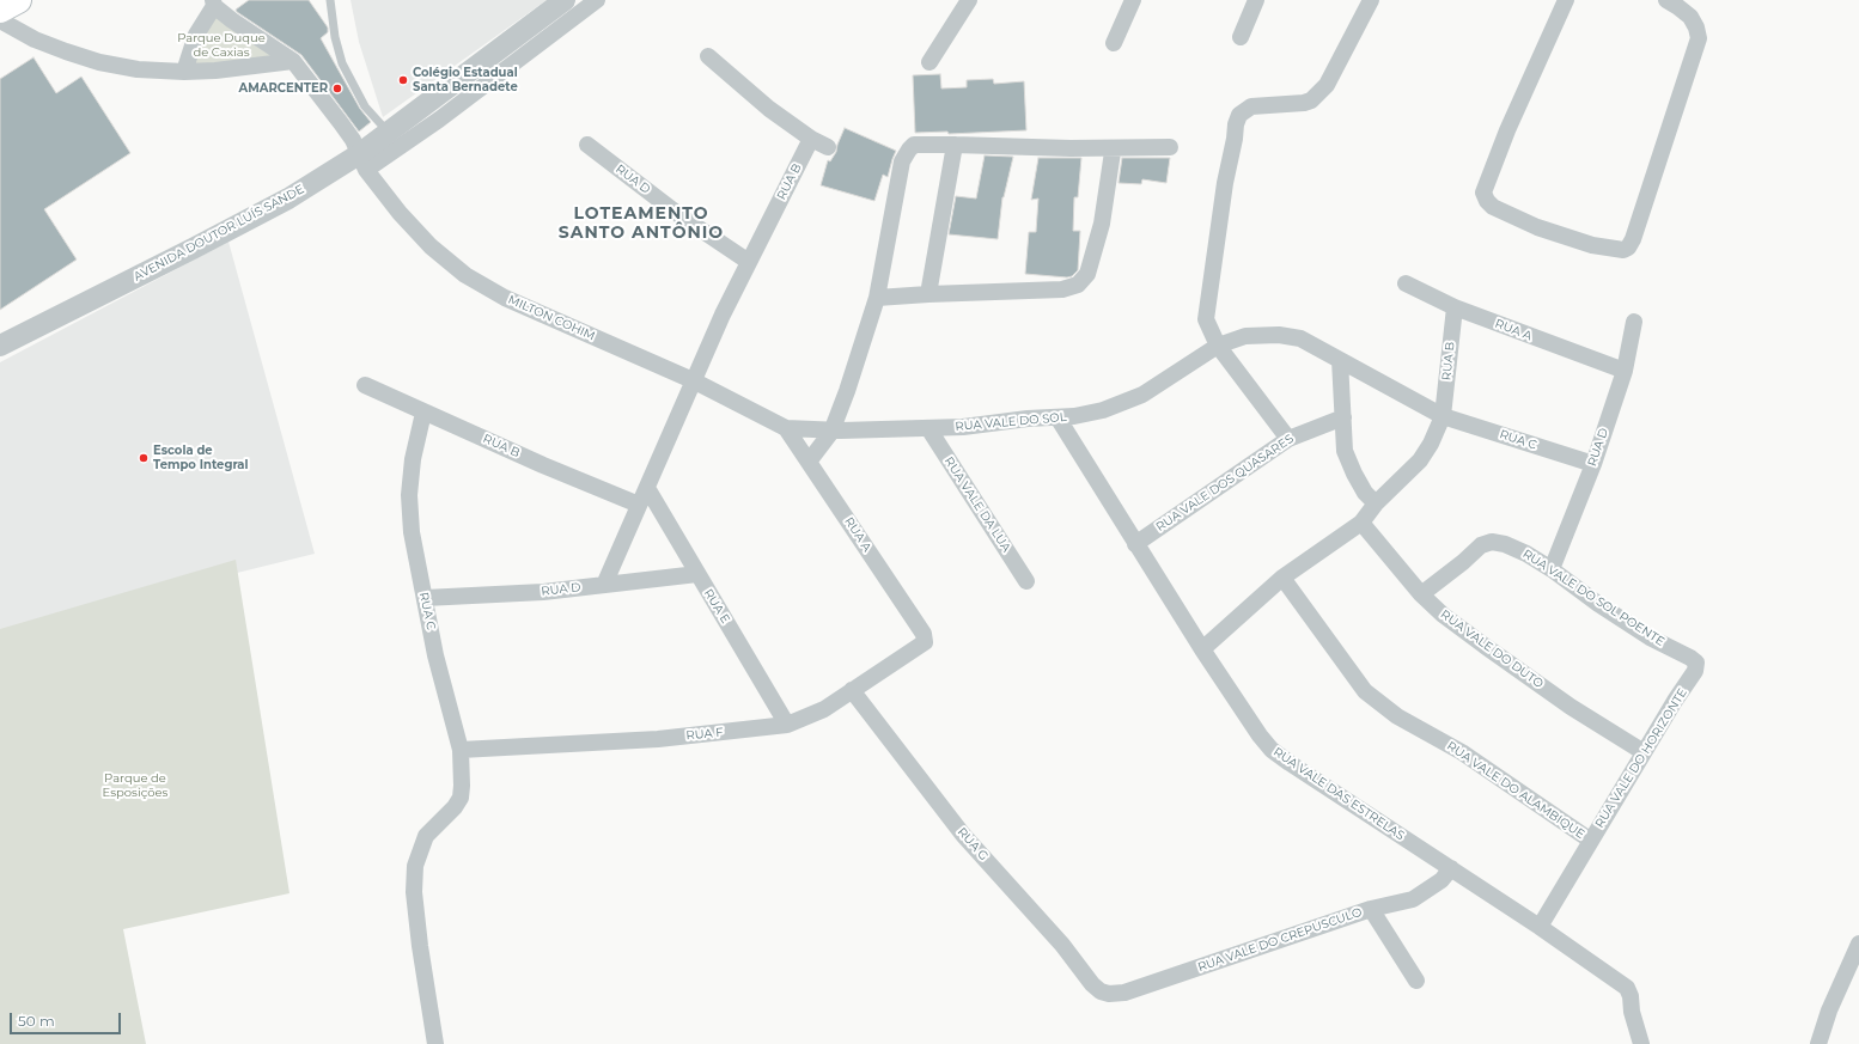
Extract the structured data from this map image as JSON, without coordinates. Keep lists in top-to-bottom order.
{
  "streets": {
    "street": [
      "RUA D",
      "RUA B",
      "AVENIDA DOUTOR LUÍS SANDE",
      "MILTON COHIM",
      "RUA A",
      "RUA VALE DO SOL",
      "RUA C",
      "RUA VALE DOS QUASARES",
      "RUA VALE DA LUA",
      "RUA VALE DO SOL POENTE",
      "RUA E",
      "RUA VALE DO DUTO",
      "RUA F",
      "RUA VALE DO HORIZONTE",
      "RUA VALE DO ALAMBIQUE",
      "RUA VALE DAS ESTRELAS",
      "RUA G",
      "RUA VALE DO CREPUSCULO"
    ]
  },
  "crossings": [
    ["RUA D", "RUA B"],
    ["RUA D", "RUA A"],
    ["RUA D", "RUA C"],
    ["RUA D", "RUA VALE DO SOL POENTE"],
    ["RUA D", "RUA E"],
    ["RUA B", "MILTON COHIM"],
    ["RUA B", "RUA A"],
    ["RUA B", "RUA C"],
    ["RUA B", "RUA E"],
    ["RUA B", "RUA VALE DO DUTO"],
    ["RUA B", "RUA VALE DO ALAMBIQUE"],
    ["RUA B", "RUA VALE DAS ESTRELAS"],
    ["AVENIDA DOUTOR LUÍS SANDE", "MILTON COHIM"],
    ["MILTON COHIM", "RUA A"],
    ["MILTON COHIM", "RUA VALE DO SOL"],
    ["RUA A", "RUA VALE DO SOL"],
    ["RUA A", "RUA F"],
    ["RUA VALE DO SOL", "RUA C"],
    ["RUA VALE DO SOL", "RUA VALE DA LUA"],
    ["RUA VALE DO SOL", "RUA VALE DAS ESTRELAS"],
    ["RUA C", "RUA F"],
    ["RUA VALE DOS QUASARES", "RUA VALE DAS ESTRELAS"],
    ["RUA VALE DO SOL POENTE", "RUA VALE DO DUTO"],
    ["RUA VALE DO SOL POENTE", "RUA VALE DO HORIZONTE"],
    ["RUA E", "RUA F"],
    ["RUA VALE DO DUTO", "RUA VALE DO HORIZONTE"],
    ["RUA F", "RUA G"],
    ["RUA VALE DO HORIZONTE", "RUA VALE DO ALAMBIQUE"],
    ["RUA VALE DO HORIZONTE", "RUA VALE DAS ESTRELAS"],
    ["RUA VALE DAS ESTRELAS", "RUA VALE DO CREPUSCULO"],
    ["RUA G", "RUA VALE DO CREPUSCULO"]
  ],
  "districts": ["LOTEAMENTO SANTO ANTÔNIO"],
  "parks": ["Parque Duque de Caxias", "Parque de Esposições"],
  "places": ["Colégio Estadual Santa Bernadete", "AMARCENTER", "Escola de Tempo Integral"],
  "scale_bar": "50 m"
}
